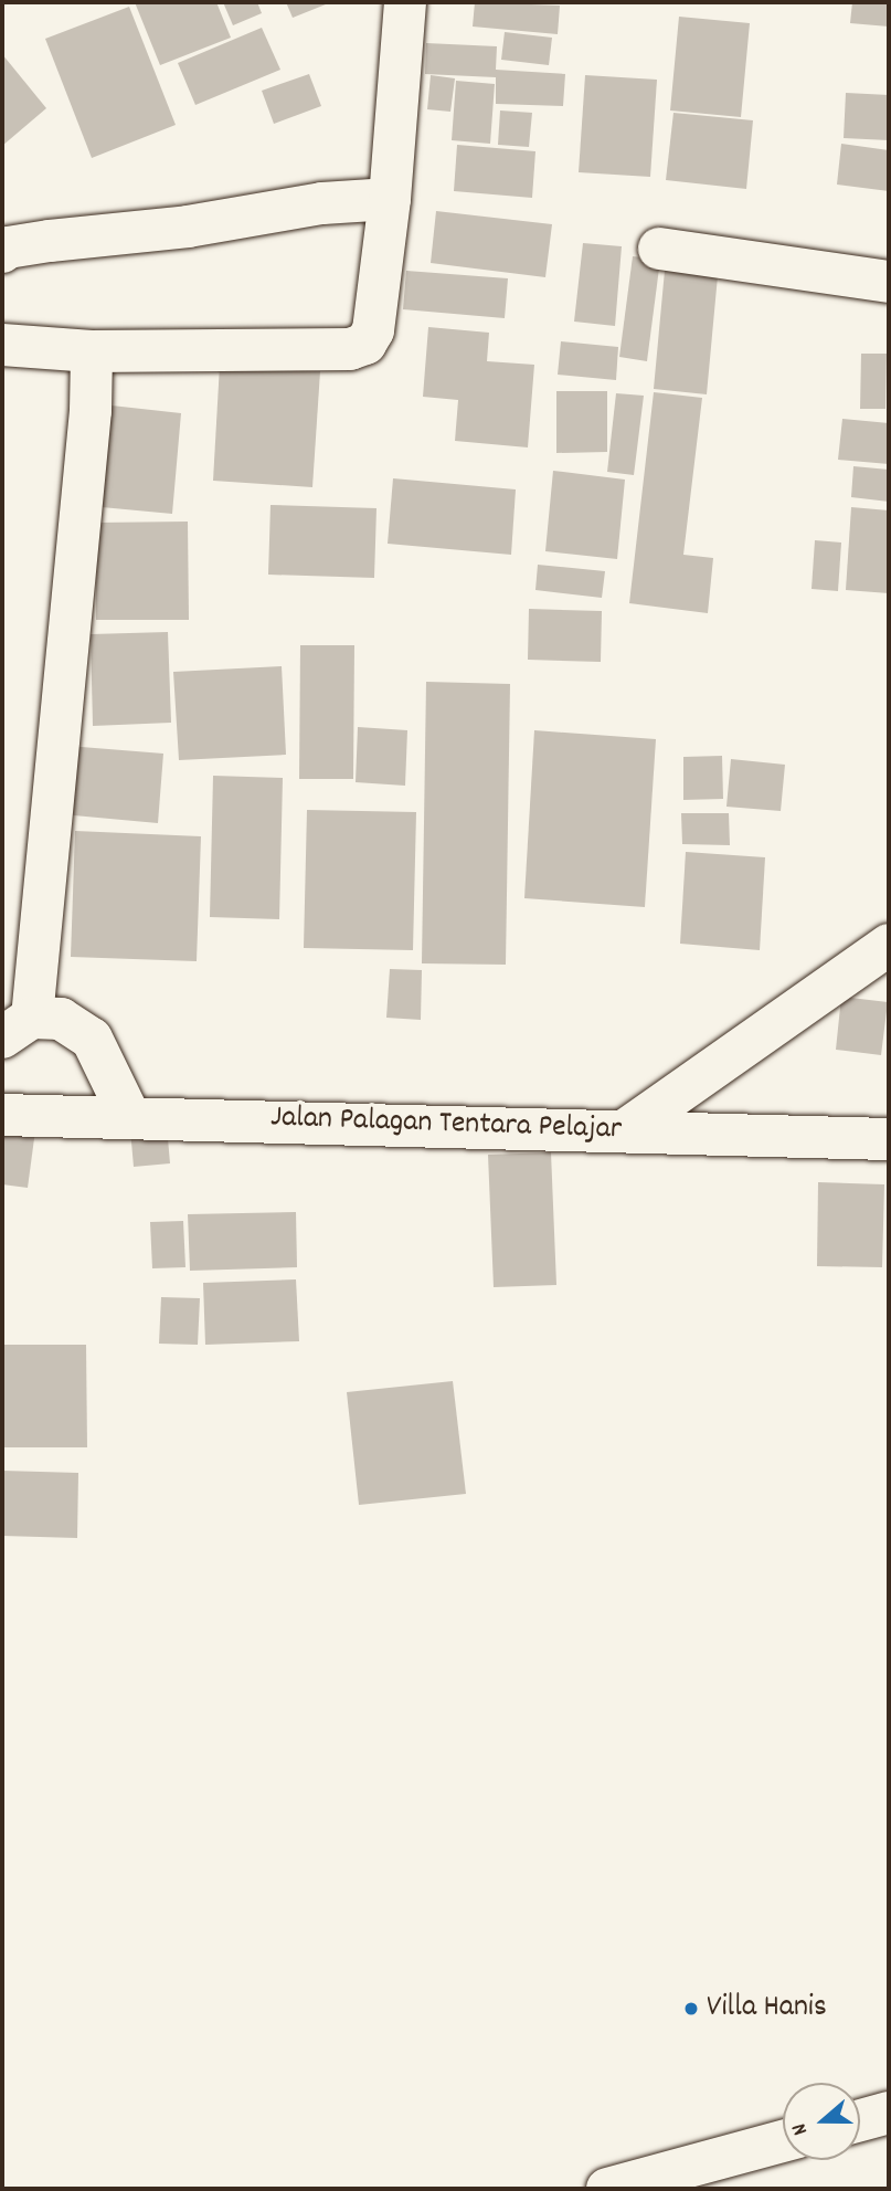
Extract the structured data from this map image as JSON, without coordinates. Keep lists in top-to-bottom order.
{
  "streets": {
    "street": ["Jalan Palagan Tentara Pelajar"]
  },
  "places": ["Villa Hanis"],
  "north": "left"
}
